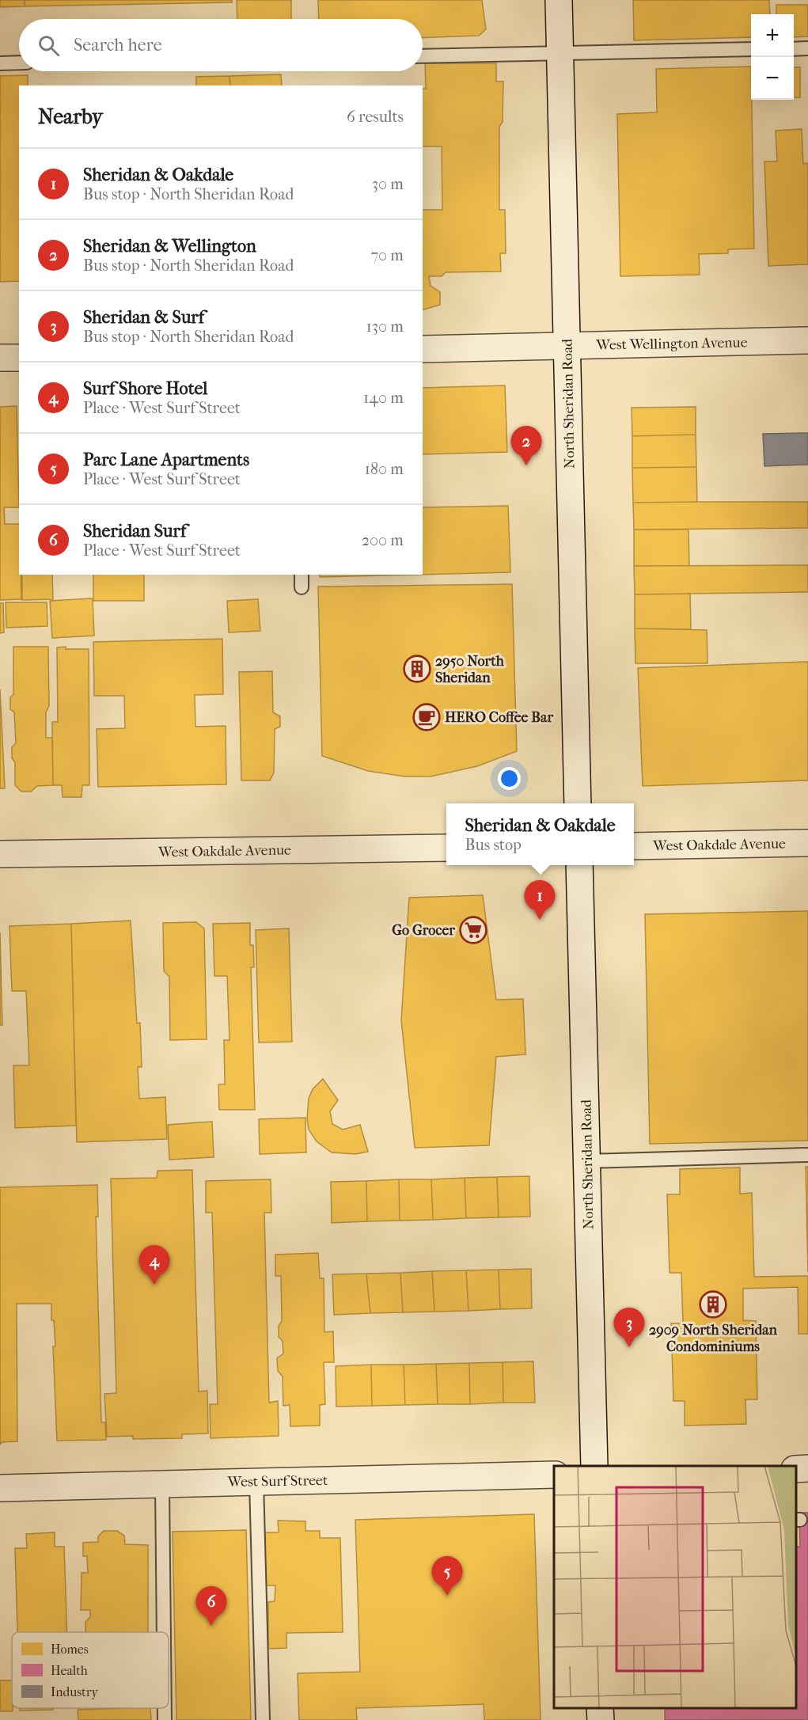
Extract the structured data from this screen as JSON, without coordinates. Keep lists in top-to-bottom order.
{
  "streets": {
    "street": [
      "West Wellington Avenue",
      "North Sheridan Road",
      "West Oakdale Avenue",
      "West Surf Street"
    ]
  },
  "crossings": [
    ["West Wellington Avenue", "North Sheridan Road"]
  ],
  "places": {
    "building": ["2950 North Sheridan", "2909 North Sheridan Condominiums"],
    "cafe": ["HERO Coffee Bar"],
    "supermarket": ["Go Grocer"]
  },
  "legend": ["Homes", "Health", "Industry"],
  "page": {
    "map_buttons": ["+", "−"],
    "search": "Search here",
    "heading": ["Nearby", "6 results"],
    "list": [
      {
        "mark": "1",
        "name": "Sheridan & Oakdale",
        "note": "Bus stop · North Sheridan Road",
        "value": "30 m"
      },
      {
        "mark": "2",
        "name": "Sheridan & Wellington",
        "note": "Bus stop · North Sheridan Road",
        "value": "70 m"
      },
      {
        "mark": "3",
        "name": "Sheridan & Surf",
        "note": "Bus stop · North Sheridan Road",
        "value": "130 m"
      },
      {
        "mark": "4",
        "name": "Surf Shore Hotel",
        "note": "Place · West Surf Street",
        "value": "140 m"
      },
      {
        "mark": "5",
        "name": "Parc Lane Apartments",
        "note": "Place · West Surf Street",
        "value": "180 m"
      },
      {
        "mark": "6",
        "name": "Sheridan Surf",
        "note": "Place · West Surf Street",
        "value": "200 m"
      }
    ],
    "pins": [
      "2",
      "1",
      "4",
      "3",
      "5",
      "6"
    ],
    "popup": ["Sheridan & Oakdale", "Bus stop"]
  }
}
